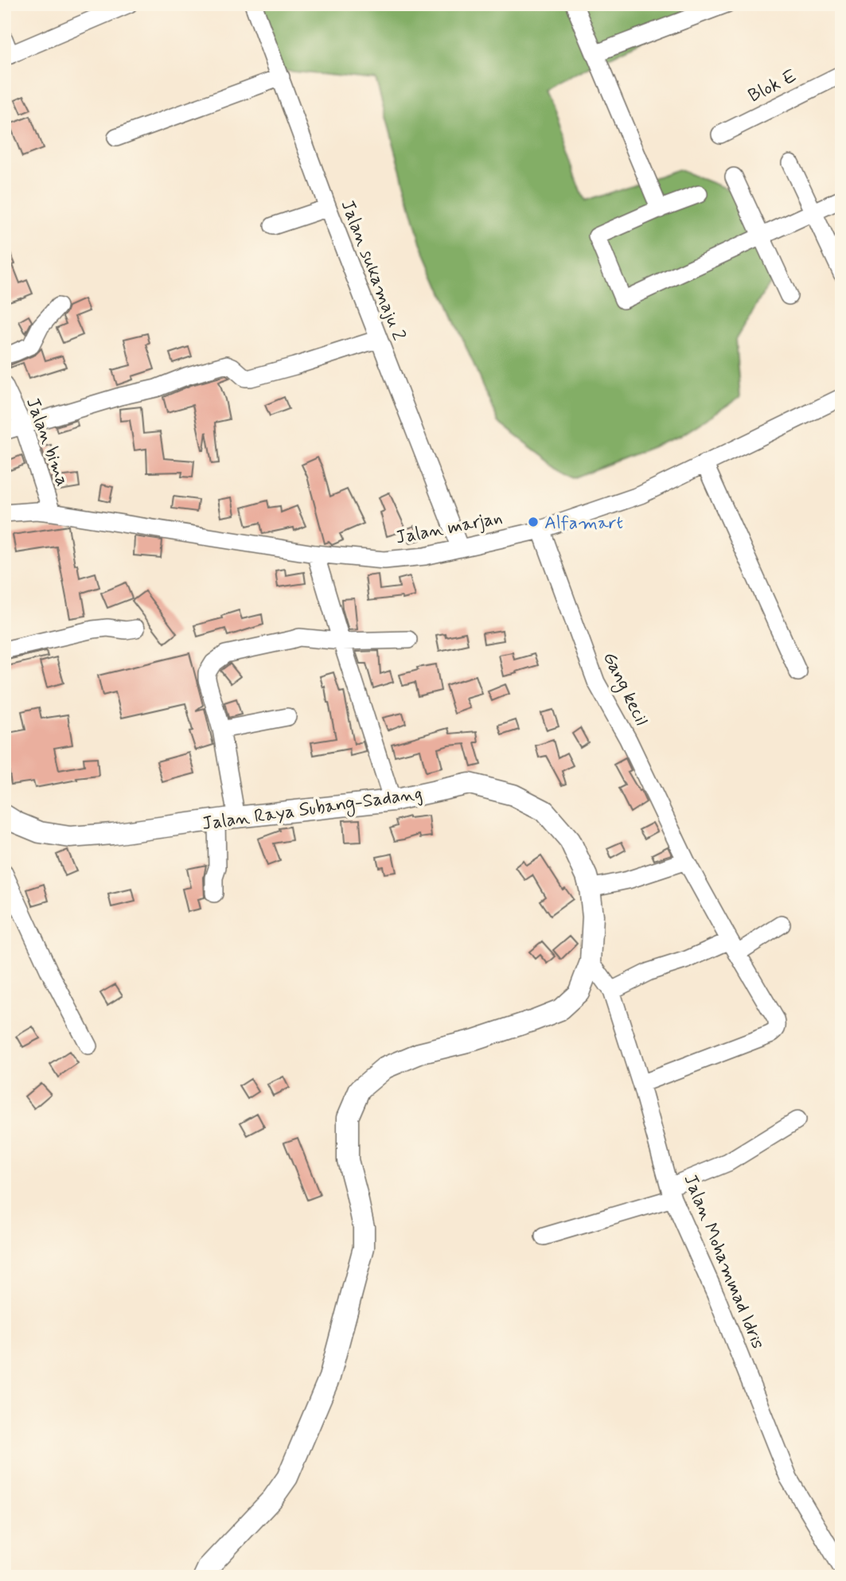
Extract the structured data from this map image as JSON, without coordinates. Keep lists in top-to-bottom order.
{
  "streets": {
    "main road": ["Jalan Raya Subang-Sadang"],
    "street": [
      "Blok E",
      "Jalan sukamaju 2",
      "Jalan bima",
      "Jalan marjan",
      "Gang kecil",
      "Jalan Mohammad Idris"
    ]
  },
  "crossings": [
    ["Jalan sukamaju 2", "Jalan marjan"],
    ["Jalan bima", "Jalan marjan"],
    ["Jalan marjan", "Gang kecil"],
    ["Gang kecil", "Jalan Mohammad Idris"],
    ["Jalan Raya Subang-Sadang", "Jalan Mohammad Idris"]
  ],
  "places": ["Alfamart"]
}
